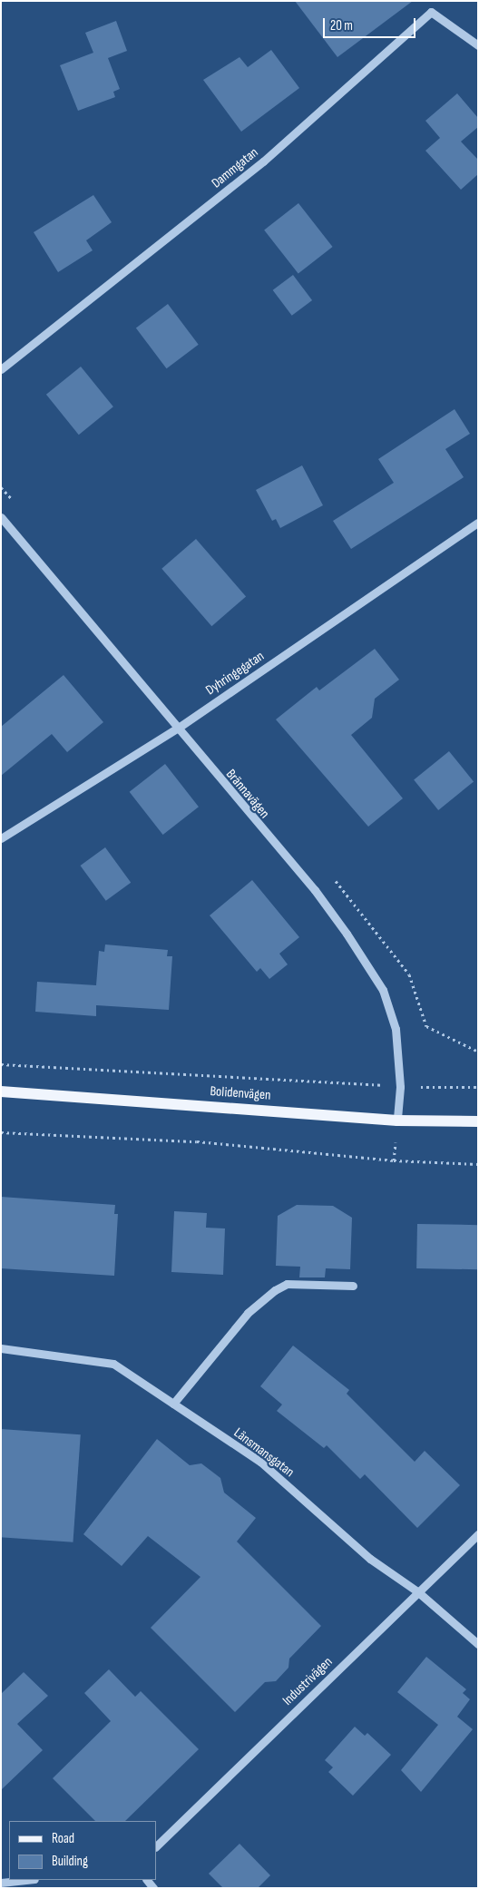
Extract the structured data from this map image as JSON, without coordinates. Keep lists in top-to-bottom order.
{
  "streets": {
    "main road": ["Bolidenvägen"],
    "street": [
      "Dammgatan",
      "Dyhringegatan",
      "Brännavägen",
      "Länsmansgatan",
      "Industrivägen"
    ]
  },
  "crossings": [
    ["Dyhringegatan", "Brännavägen"],
    ["Brännavägen", "Bolidenvägen"],
    ["Länsmansgatan", "Industrivägen"]
  ],
  "legend": ["Road", "Building"],
  "scale_bar": "20 m"
}
